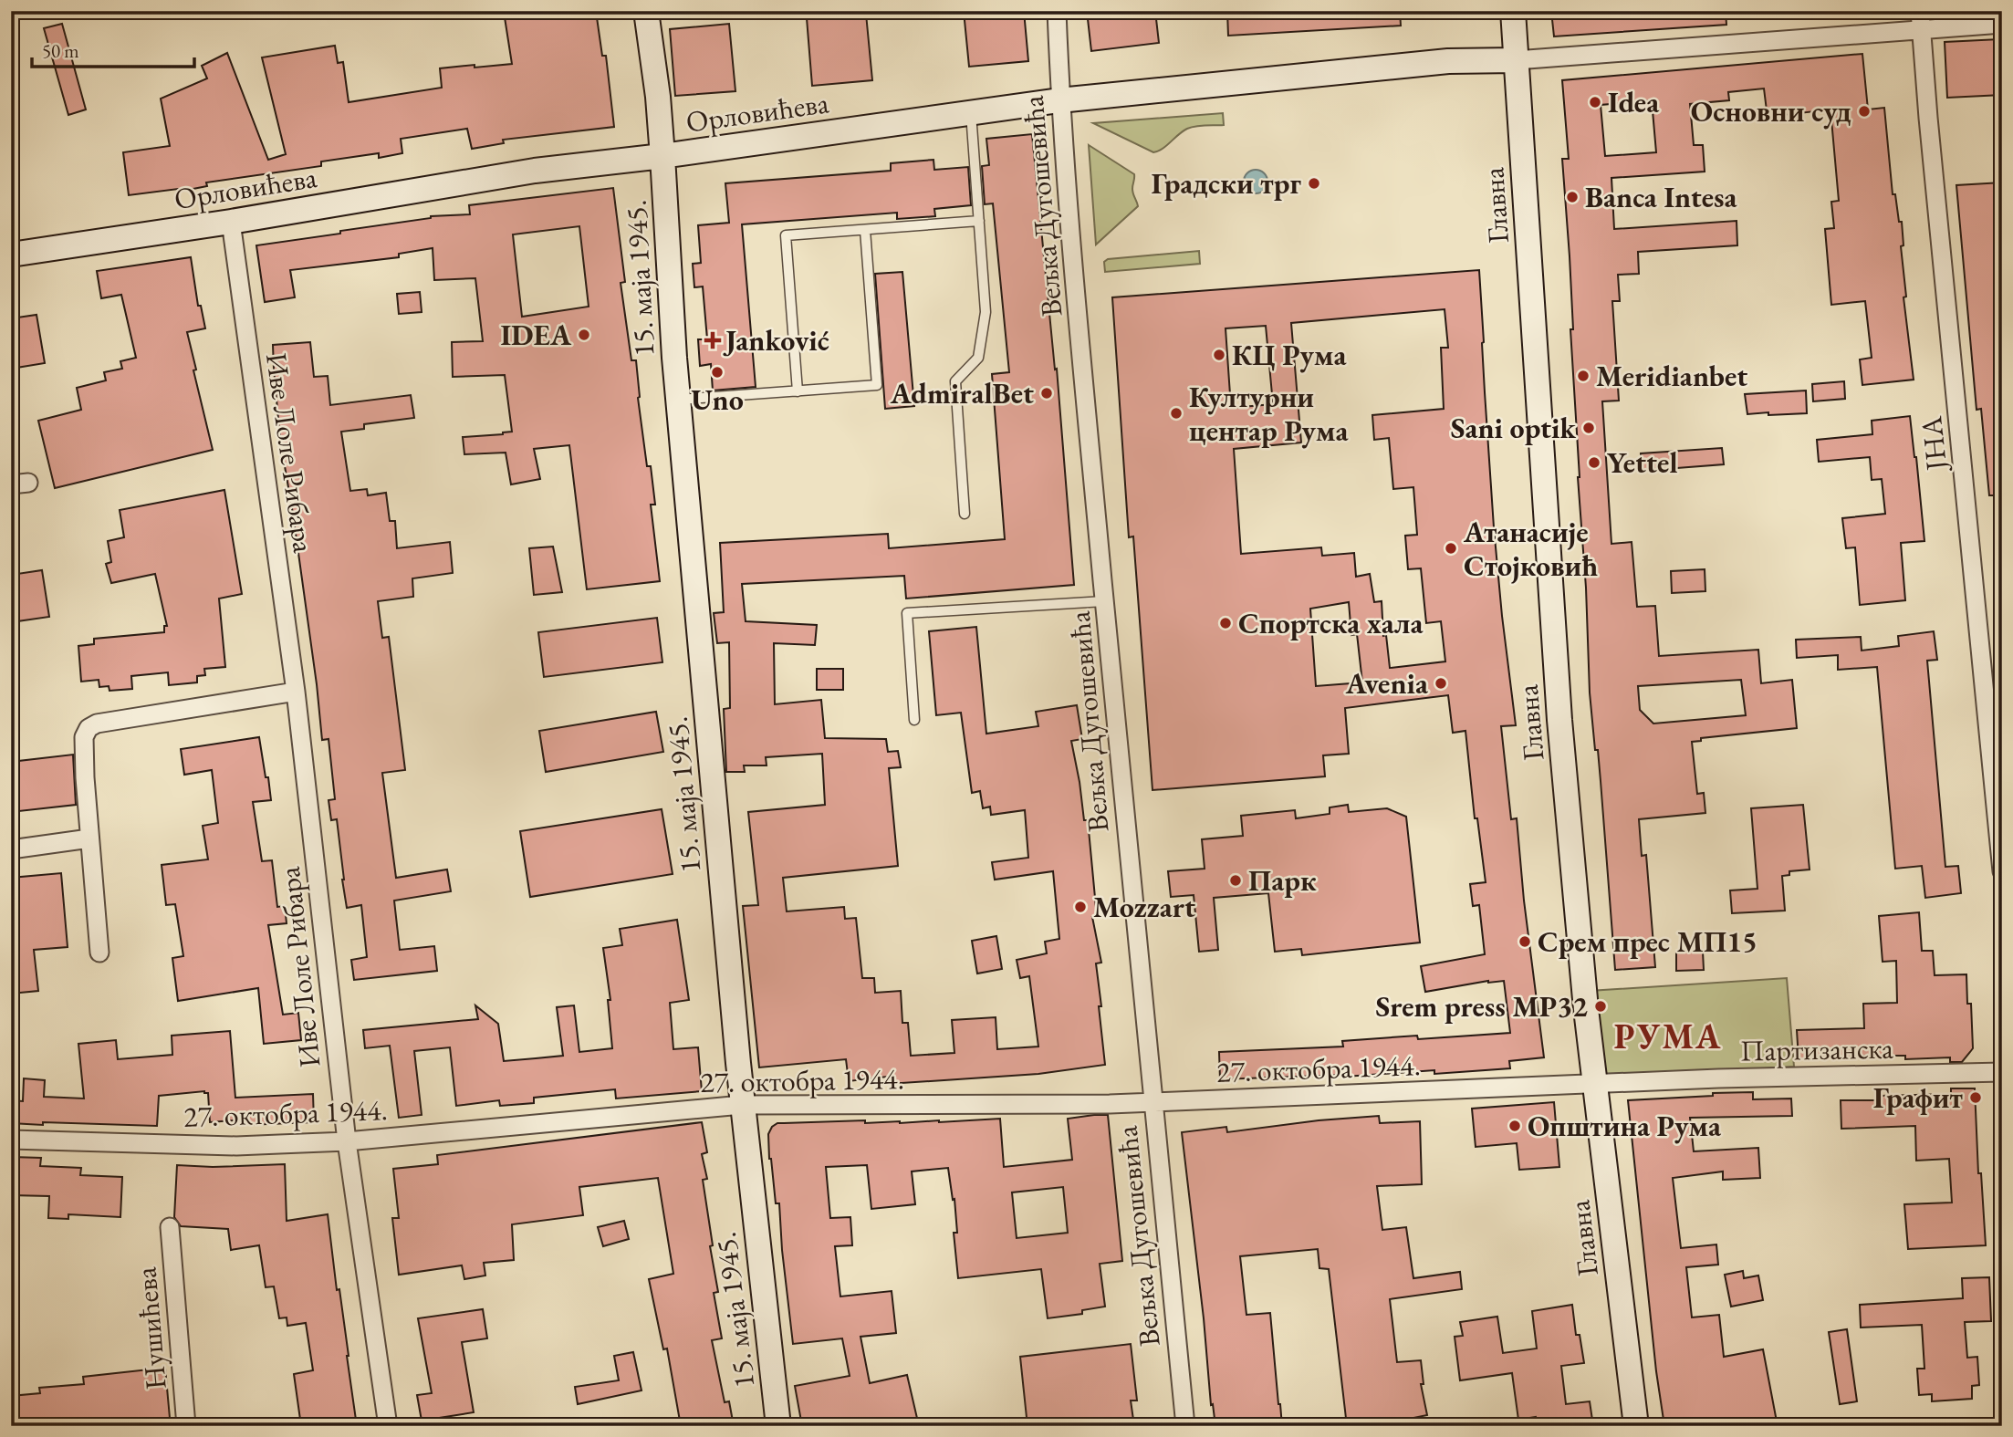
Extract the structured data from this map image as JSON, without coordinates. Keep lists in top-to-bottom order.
{
  "streets": {
    "street": [
      "Орловићева",
      "Главна",
      "Вељка Дугошевића",
      "15. маја 1945.",
      "ЈНА",
      "Иве Лоле Рибара",
      "Партизанска",
      "27. октобра 1944.",
      "Нушићева"
    ]
  },
  "crossings": [
    ["Орловићева", "Главна"],
    ["Орловићева", "Вељка Дугошевића"],
    ["Орловићева", "15. маја 1945."],
    ["Орловићева", "Иве Лоле Рибара"],
    ["Главна", "Партизанска"],
    ["Главна", "27. октобра 1944."],
    ["Вељка Дугошевића", "27. октобра 1944."],
    ["15. маја 1945.", "27. октобра 1944."],
    ["Иве Лоле Рибара", "27. октобра 1944."],
    ["Партизанска", "27. октобра 1944."]
  ],
  "districts": ["РУМА"],
  "places": {
    "other": [
      "Idea",
      "Основни суд",
      "Градски трг",
      "Banca Intesa",
      "IDEA",
      "КЦ Рума",
      "Uno",
      "Meridianbet",
      "AdmiralBet",
      "Културни центар Рума",
      "Sani optik",
      "Yettel",
      "Атанасије Стојковић",
      "Спортска хала",
      "Avenia",
      "Парк",
      "Mozzart",
      "Срем прес МП15",
      "Srem press MP32",
      "Графит",
      "Општина Рума"
    ],
    "health": ["Janković"]
  },
  "scale_bar": "50 m"
}
